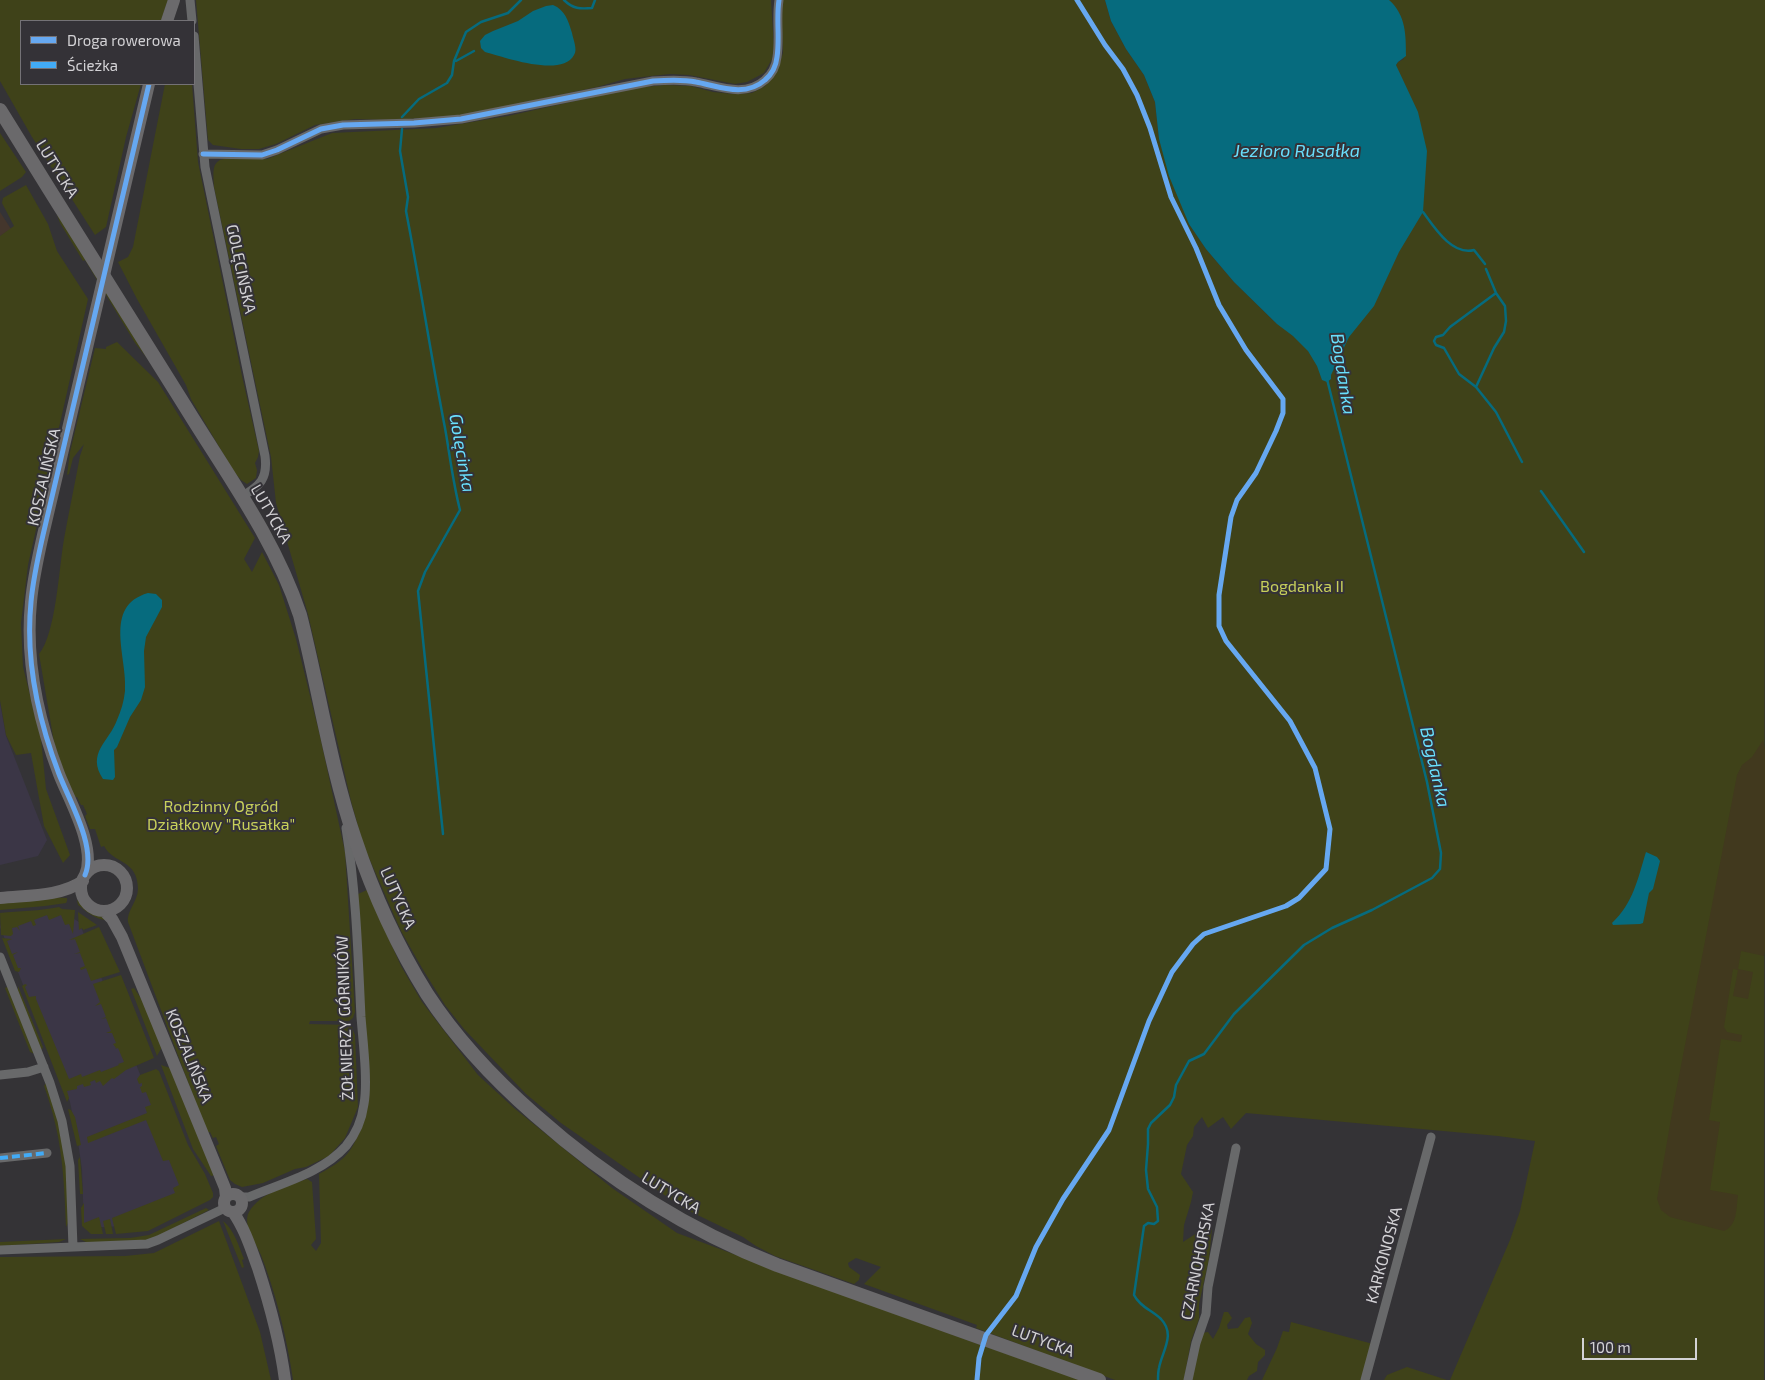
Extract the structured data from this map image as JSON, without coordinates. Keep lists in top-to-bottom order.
{
  "streets": {
    "main road": ["LUTYCKA"],
    "street": [
      "GOLĘCIŃSKA",
      "KOSZALIŃSKA",
      "ŻOŁNIERZY GÓRNIKÓW",
      "KARKONOSKA",
      "CZARNOHORSKA"
    ]
  },
  "crossings": [
    ["LUTYCKA", "GOLĘCIŃSKA"],
    ["LUTYCKA", "ŻOŁNIERZY GÓRNIKÓW"],
    ["KOSZALIŃSKA", "ŻOŁNIERZY GÓRNIKÓW"]
  ],
  "water": ["Jezioro Rusałka", "Bogdanka", "Golęcinka"],
  "parks": ["Bogdanka II", "Rodzinny Ogród Działkowy \"Rusałka\""],
  "legend": ["Droga rowerowa", "Ścieżka"],
  "scale_bar": "100 m"
}
